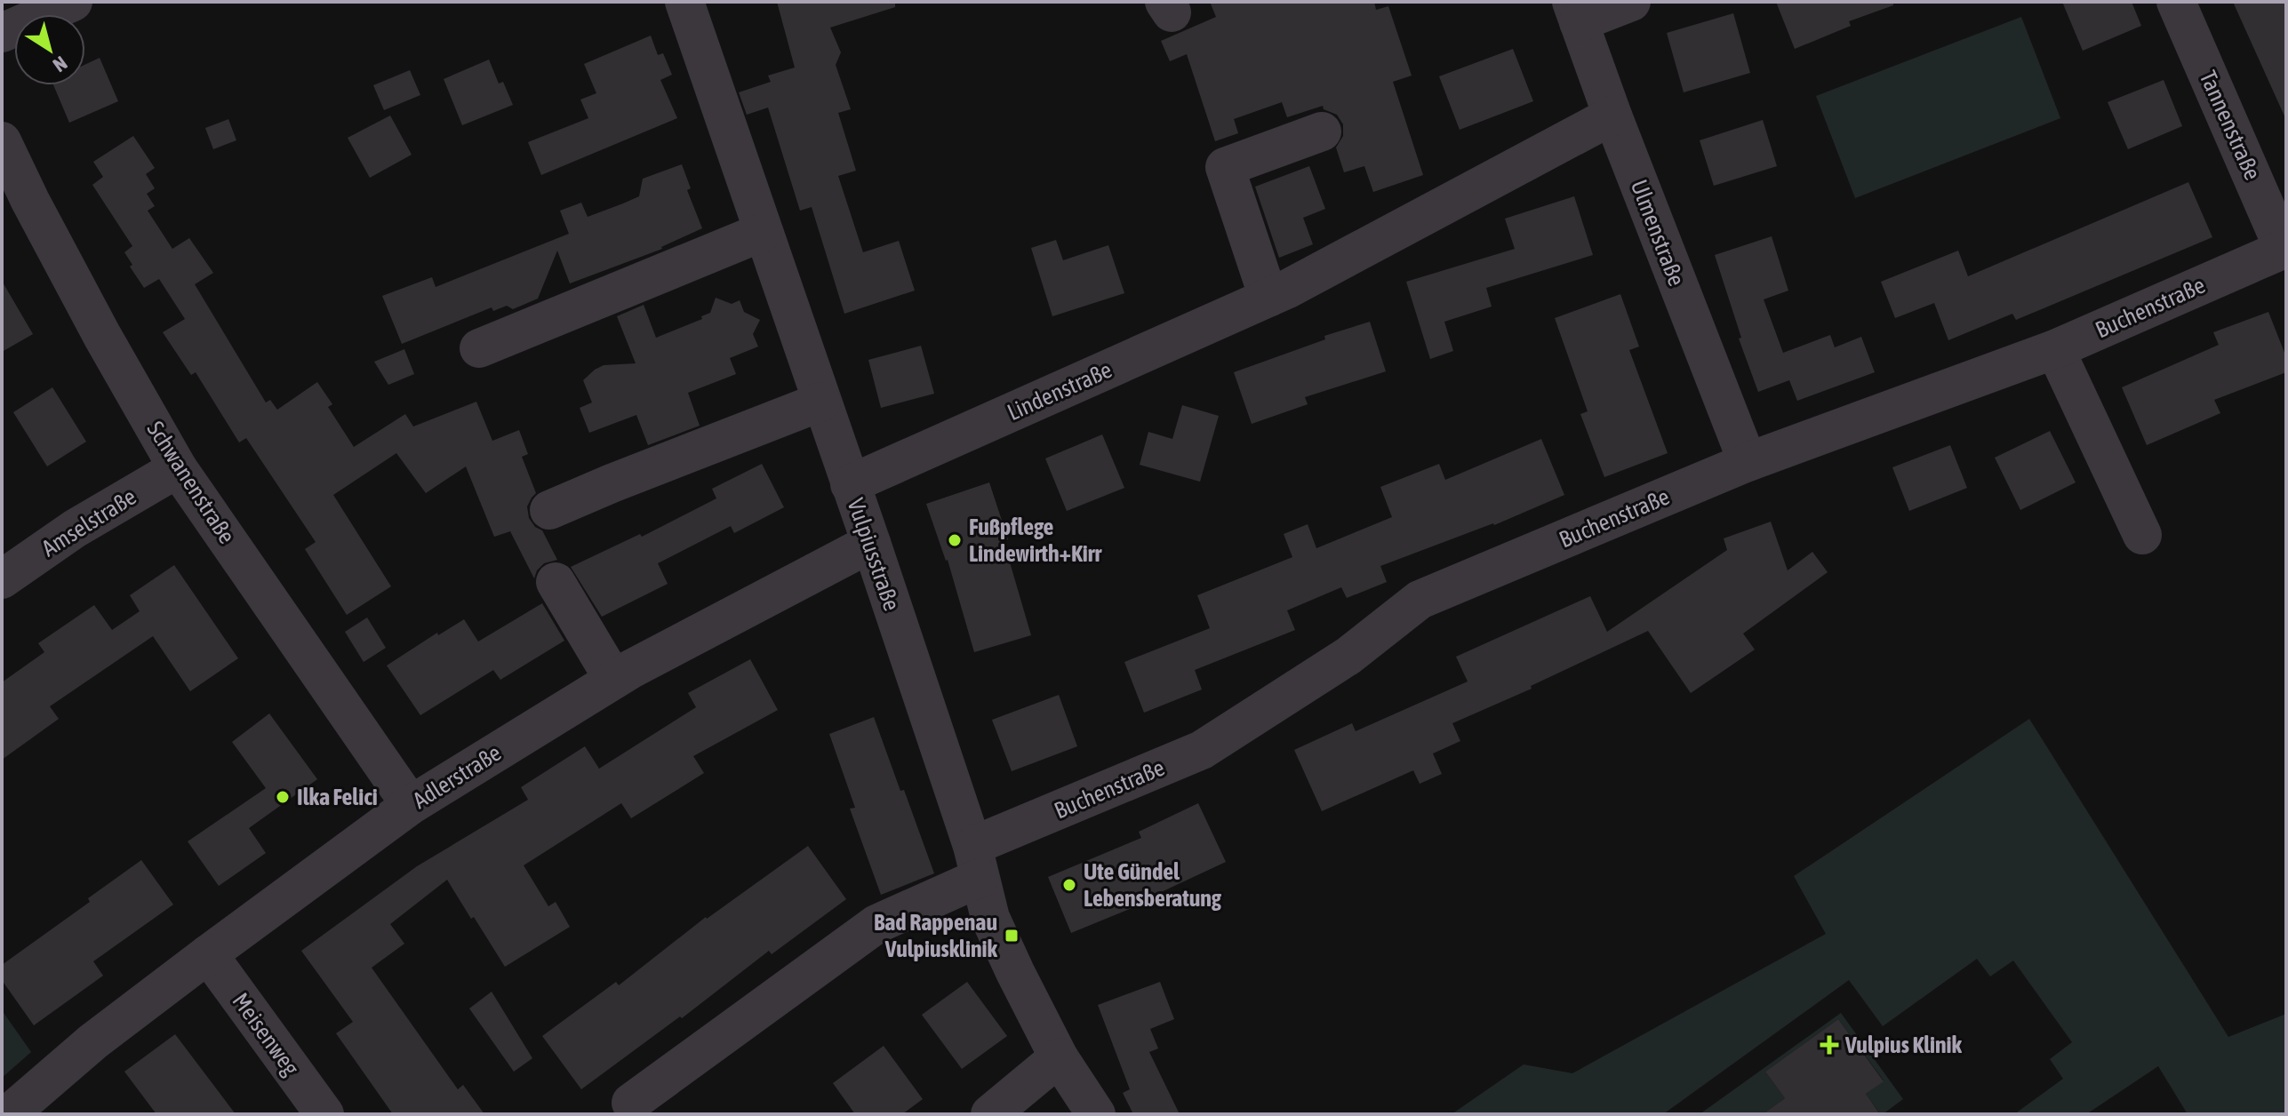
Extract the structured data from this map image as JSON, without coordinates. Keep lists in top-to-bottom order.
{
  "streets": {
    "street": [
      "Tannenstraße",
      "Ulmenstraße",
      "Buchenstraße",
      "Lindenstraße",
      "Schwanenstraße",
      "Amselstraße",
      "Vulpiusstraße",
      "Adlerstraße",
      "Meisenweg"
    ]
  },
  "crossings": [
    ["Tannenstraße", "Buchenstraße"],
    ["Ulmenstraße", "Buchenstraße"],
    ["Ulmenstraße", "Lindenstraße"],
    ["Buchenstraße", "Vulpiusstraße"],
    ["Lindenstraße", "Vulpiusstraße"],
    ["Schwanenstraße", "Amselstraße"],
    ["Schwanenstraße", "Adlerstraße"],
    ["Vulpiusstraße", "Adlerstraße"],
    ["Adlerstraße", "Meisenweg"]
  ],
  "places": {
    "other": ["Fußpflege Lindewirth+Kirr", "Ilka Felici", "Ute Gündel Lebensberatung"],
    "transit": ["Bad Rappenau Vulpiusklinik"],
    "health": ["Vulpius Klinik"]
  },
  "north": "bottom right"
}
